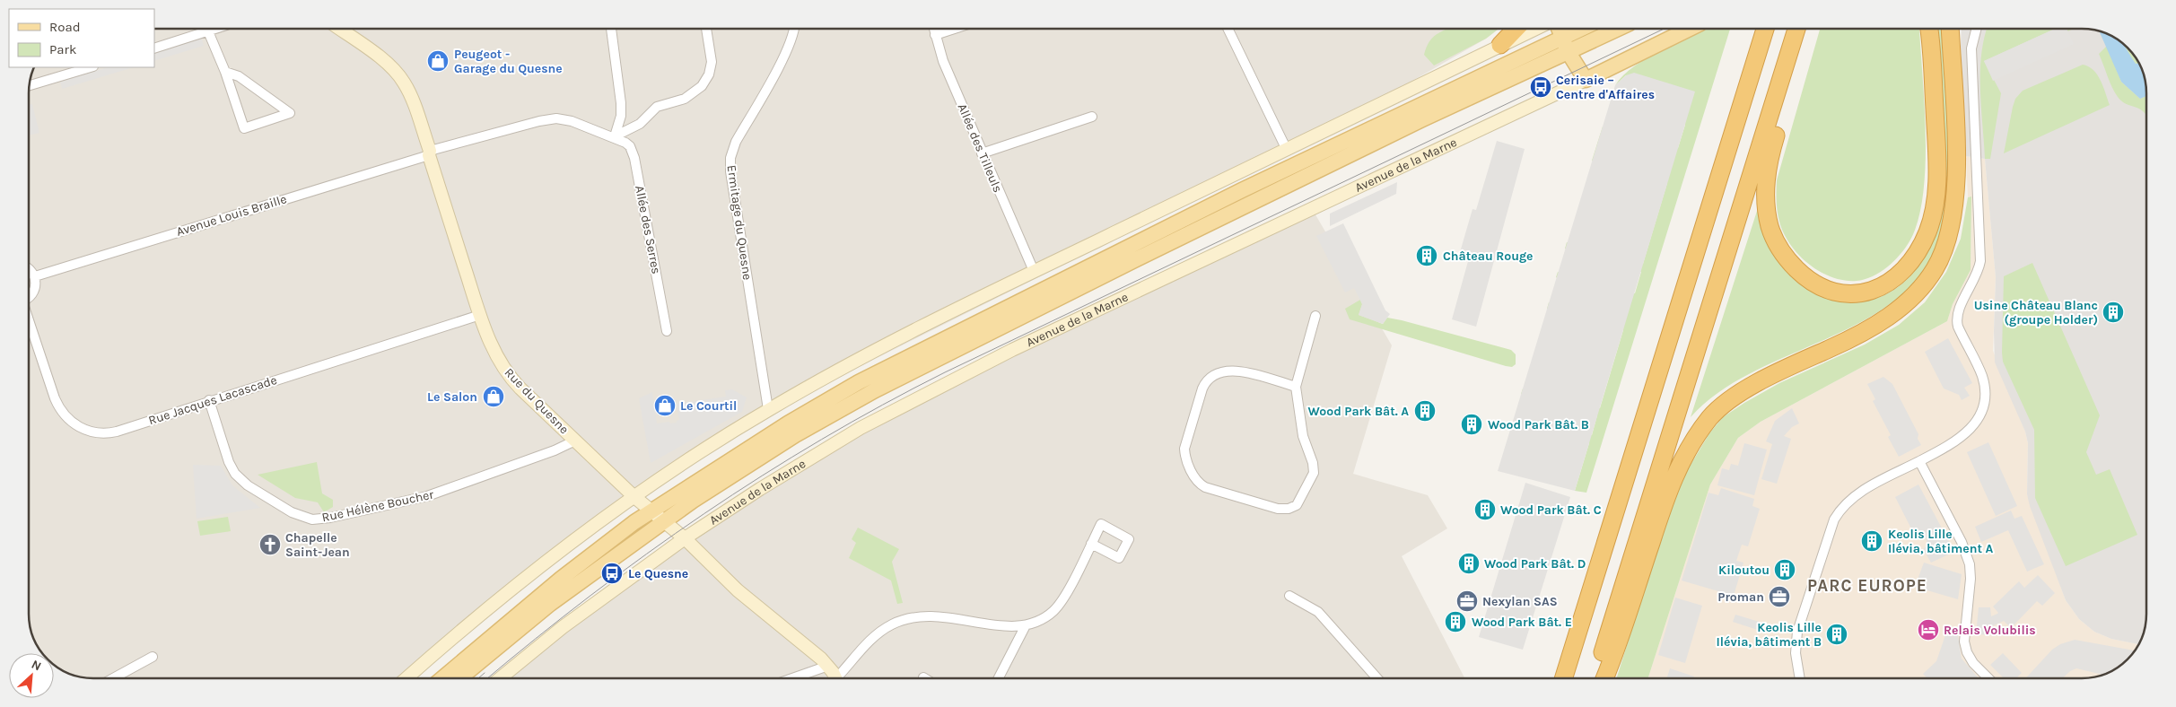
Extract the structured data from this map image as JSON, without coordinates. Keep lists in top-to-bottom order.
{
  "streets": {
    "main road": ["Avenue de la Marne"],
    "street": [
      "Allée des Tilleuls",
      "Avenue Louis Braille",
      "Ermitage du Quesne",
      "Allée des Serres",
      "Rue Jacques Lacascade",
      "Rue du Quesne",
      "Rue Hélène Boucher"
    ]
  },
  "crossings": [
    ["Avenue de la Marne", "Rue du Quesne"],
    ["Avenue Louis Braille", "Allée des Serres"],
    ["Avenue Louis Braille", "Rue du Quesne"],
    ["Allée des Serres", "Rue du Quesne"],
    ["Rue Jacques Lacascade", "Rue du Quesne"],
    ["Rue Jacques Lacascade", "Rue Hélène Boucher"],
    ["Rue du Quesne", "Rue Hélène Boucher"]
  ],
  "districts": ["PARC EUROPE"],
  "places": {
    "shop": ["Peugeot - Garage du Quesne", "Le Salon", "Le Courtil"],
    "bus stop": ["Cerisaie – Centre d'Affaires", "Le Quesne"],
    "building": [
      "Château Rouge",
      "Usine Château Blanc (groupe Holder)",
      "Wood Park Bât. A",
      "Wood Park Bât. B",
      "Wood Park Bât. C",
      "Keolis Lille Ilévia, bâtiment A",
      "Wood Park Bât. D",
      "Kiloutou",
      "Wood Park Bât. E",
      "Keolis Lille Ilévia, bâtiment B"
    ],
    "church": ["Chapelle Saint-Jean"],
    "office": ["Proman", "Nexylan SAS"],
    "hotel": ["Relais Volubilis"]
  },
  "legend": ["Road", "Park"],
  "north": "top right"
}
